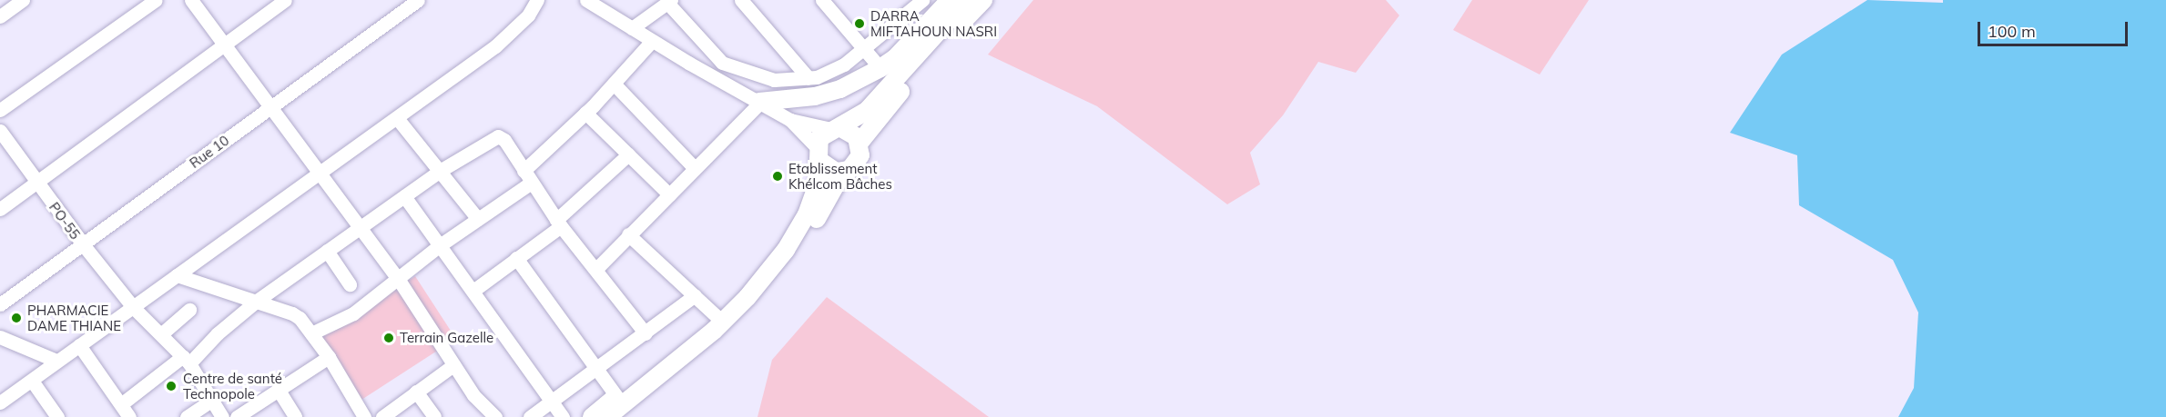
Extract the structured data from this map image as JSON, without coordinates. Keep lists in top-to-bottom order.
{
  "streets": {
    "street": ["Rue 10", "PO-55"]
  },
  "crossings": [
    ["Rue 10", "PO-55"]
  ],
  "places": [
    "DARRA MIFTAHOUN NASRI",
    "Etablissement Khélcom Bâches",
    "PHARMACIE DAME THIANE",
    "Terrain Gazelle",
    "Centre de santé Technopole"
  ],
  "scale_bar": "100 m"
}
